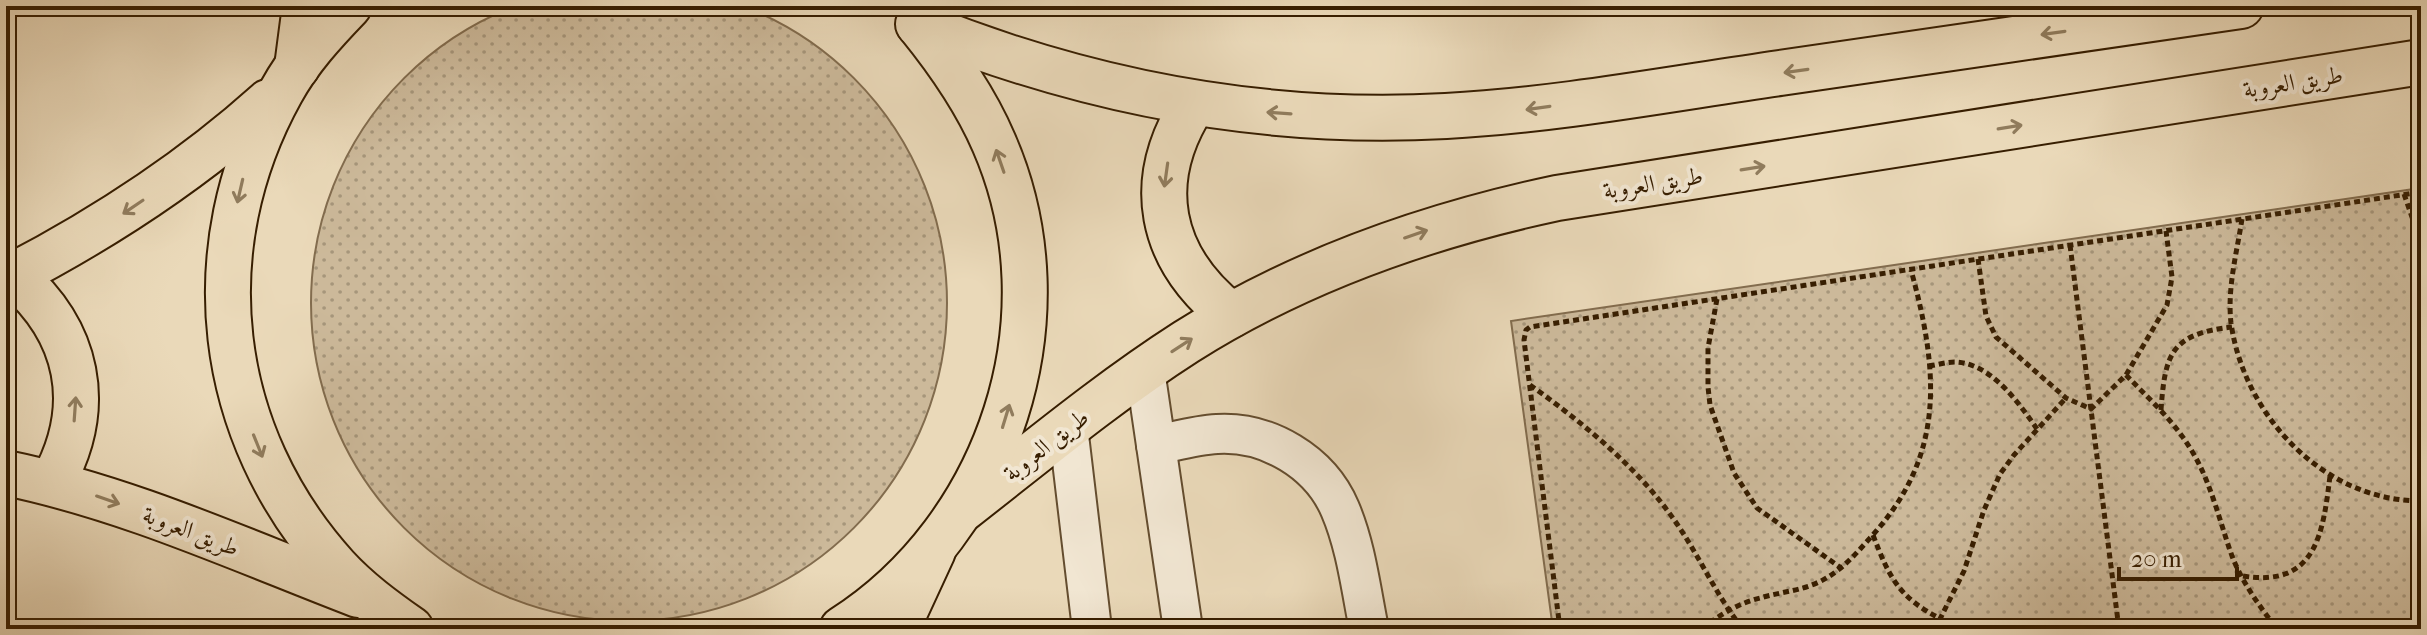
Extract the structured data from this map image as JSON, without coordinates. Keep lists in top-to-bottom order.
{
  "streets": {
    "main road": ["طريق العروبة"]
  },
  "scale_bar": "20 m"
}
